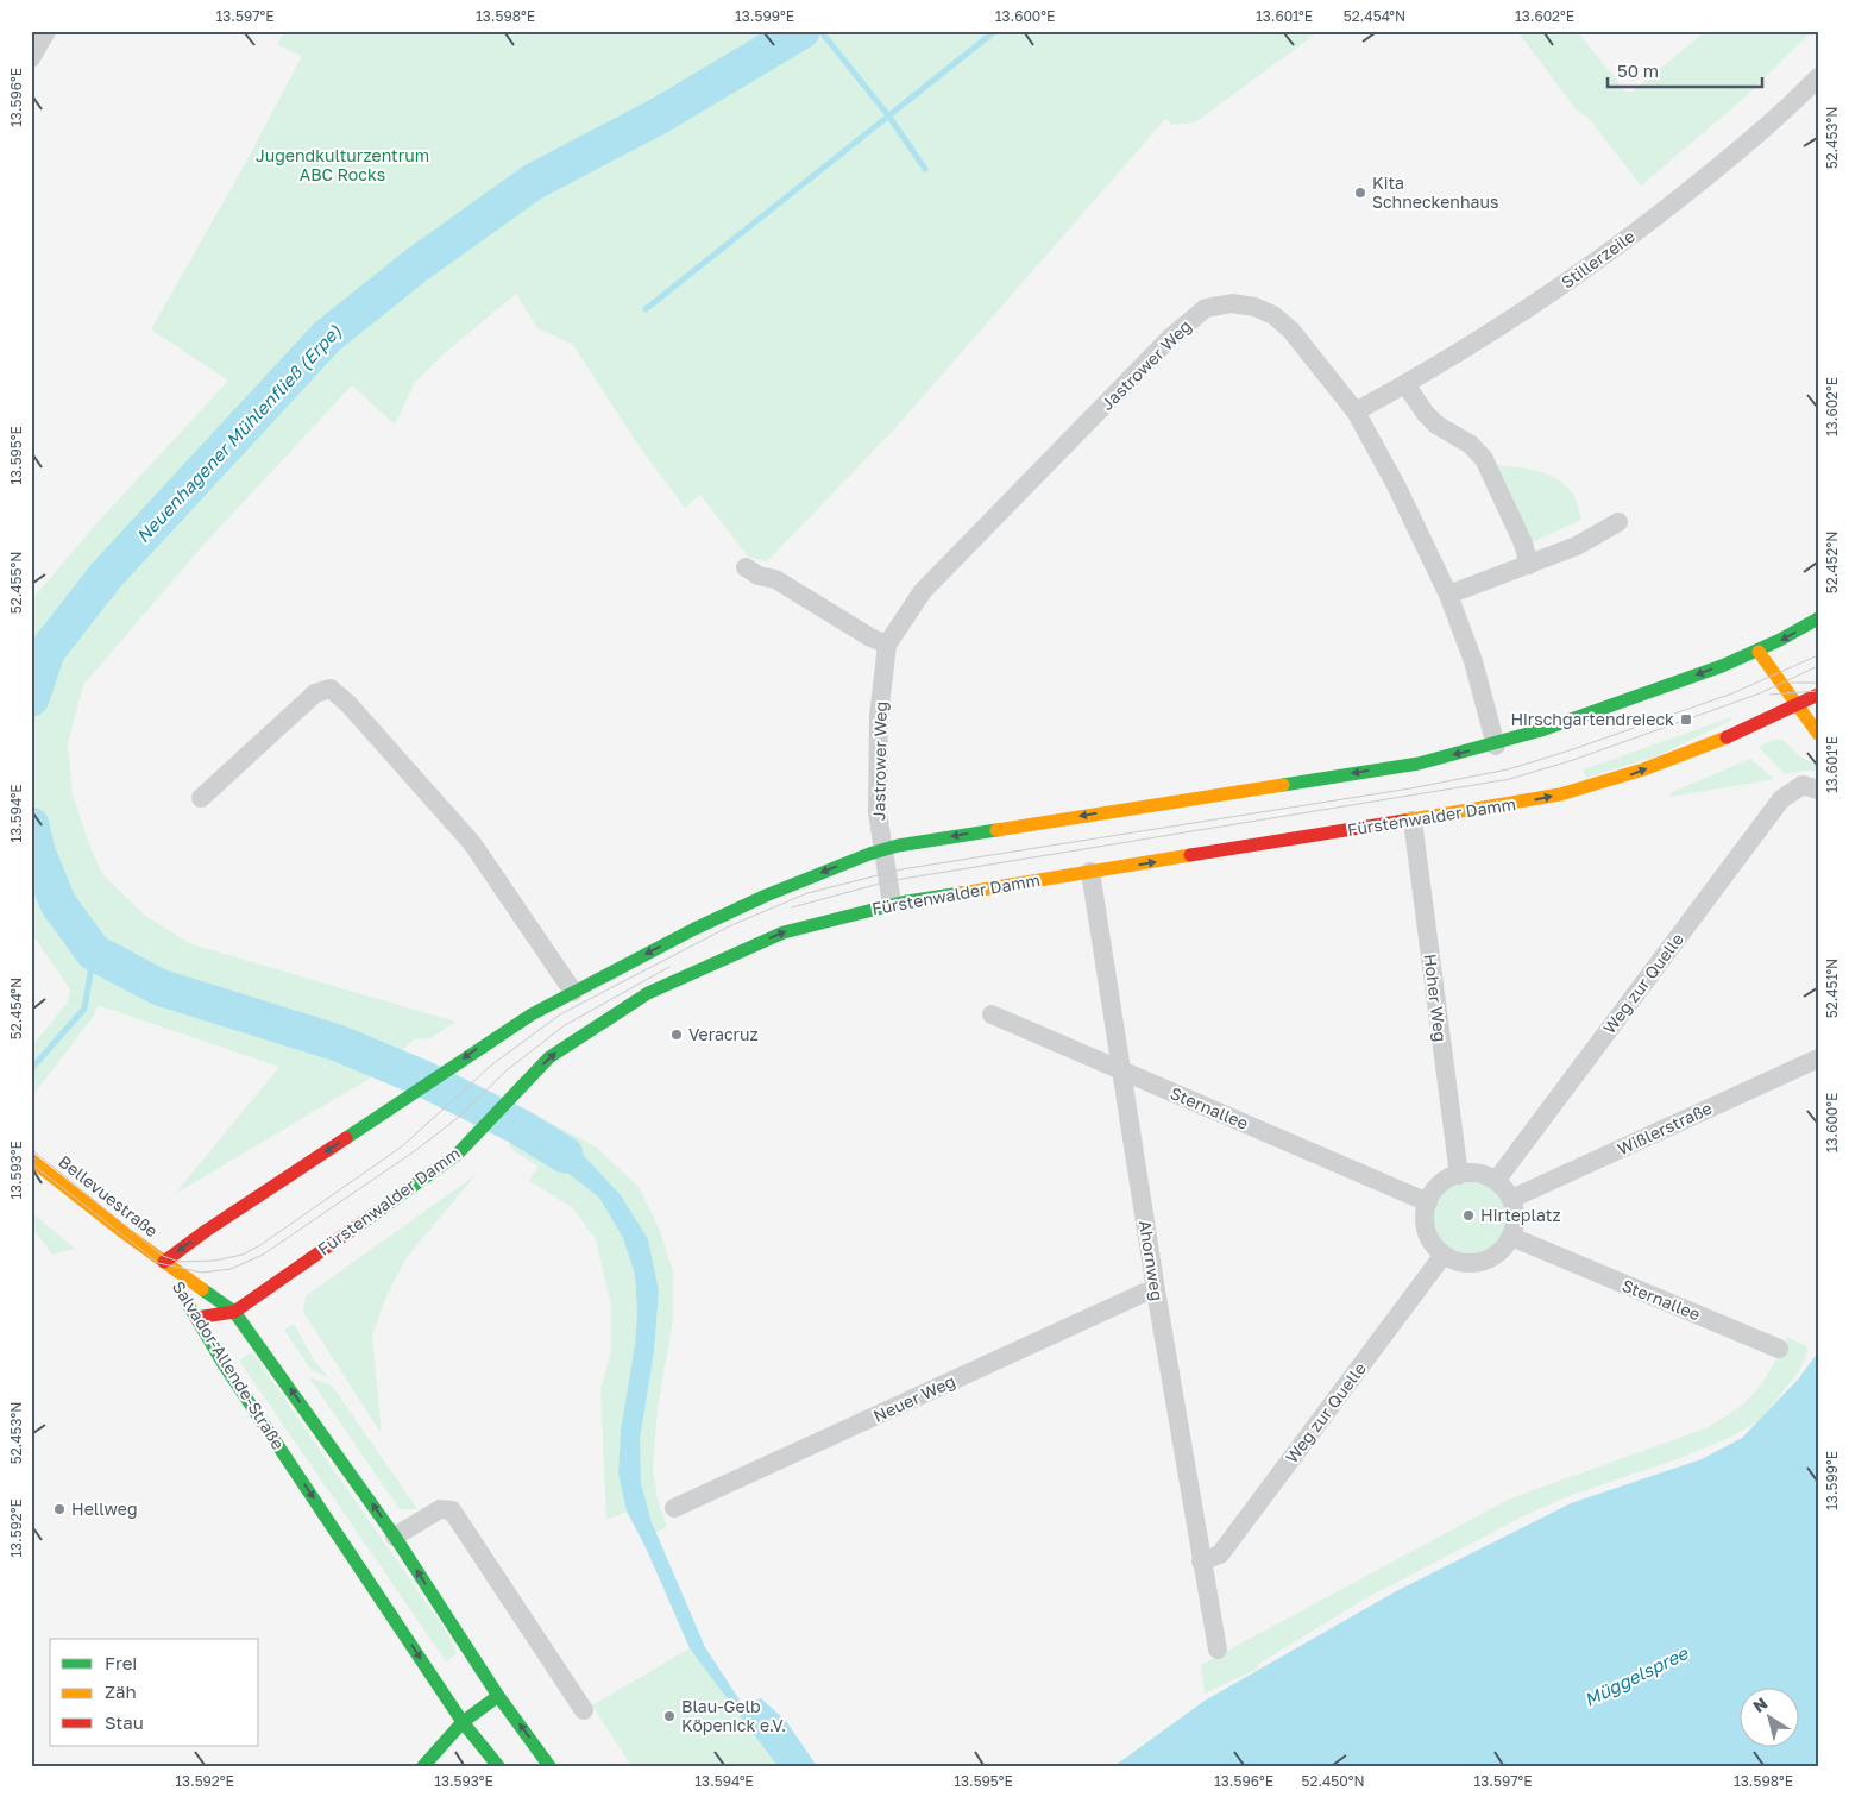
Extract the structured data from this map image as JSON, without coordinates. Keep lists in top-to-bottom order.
{
  "streets": {
    "main road": ["Fürstenwalder Damm", "Bellevuestraße", "Salvador-Allende-Straße"],
    "street": [
      "Stillerzeile",
      "Jastrower Weg",
      "Weg zur Quelle",
      "Hoher Weg",
      "Sternallee",
      "Wißlerstraße",
      "Ahornweg",
      "Neuer Weg"
    ]
  },
  "crossings": [
    ["Stillerzeile", "Jastrower Weg"],
    ["Jastrower Weg", "Fürstenwalder Damm"],
    ["Fürstenwalder Damm", "Hoher Weg"],
    ["Fürstenwalder Damm", "Ahornweg"],
    ["Fürstenwalder Damm", "Salvador-Allende-Straße"],
    ["Weg zur Quelle", "Hoher Weg"],
    ["Weg zur Quelle", "Sternallee"],
    ["Weg zur Quelle", "Wißlerstraße"],
    ["Weg zur Quelle", "Ahornweg"],
    ["Hoher Weg", "Sternallee"],
    ["Hoher Weg", "Wißlerstraße"],
    ["Sternallee", "Wißlerstraße"],
    ["Sternallee", "Ahornweg"],
    ["Bellevuestraße", "Salvador-Allende-Straße"],
    ["Ahornweg", "Neuer Weg"]
  ],
  "water": ["Neuenhagener Mühlenfließ (Erpe)", "Müggelspree"],
  "parks": ["Jugendkulturzentrum ABC Rocks"],
  "places": {
    "other": [
      "Kita Schneckenhaus",
      "Veracruz",
      "Hirteplatz",
      "Hellweg",
      "Blau-Gelb Köpenick e.V."
    ],
    "transit": ["Hirschgartendreieck"]
  },
  "legend": ["Frei", "Zäh", "Stau"],
  "scale_bar": "50 m",
  "north": "top left",
  "coordinates": [
    "13.597°E",
    "13.598°E",
    "13.599°E",
    "13.600°E",
    "13.601°E",
    "52.454°N",
    "13.602°E",
    "13.596°E",
    "52.453°N",
    "13.595°E",
    "52.452°N",
    "52.455°N",
    "13.594°E",
    "52.451°N",
    "13.593°E",
    "13.592°E",
    "52.450°N"
  ]
}
